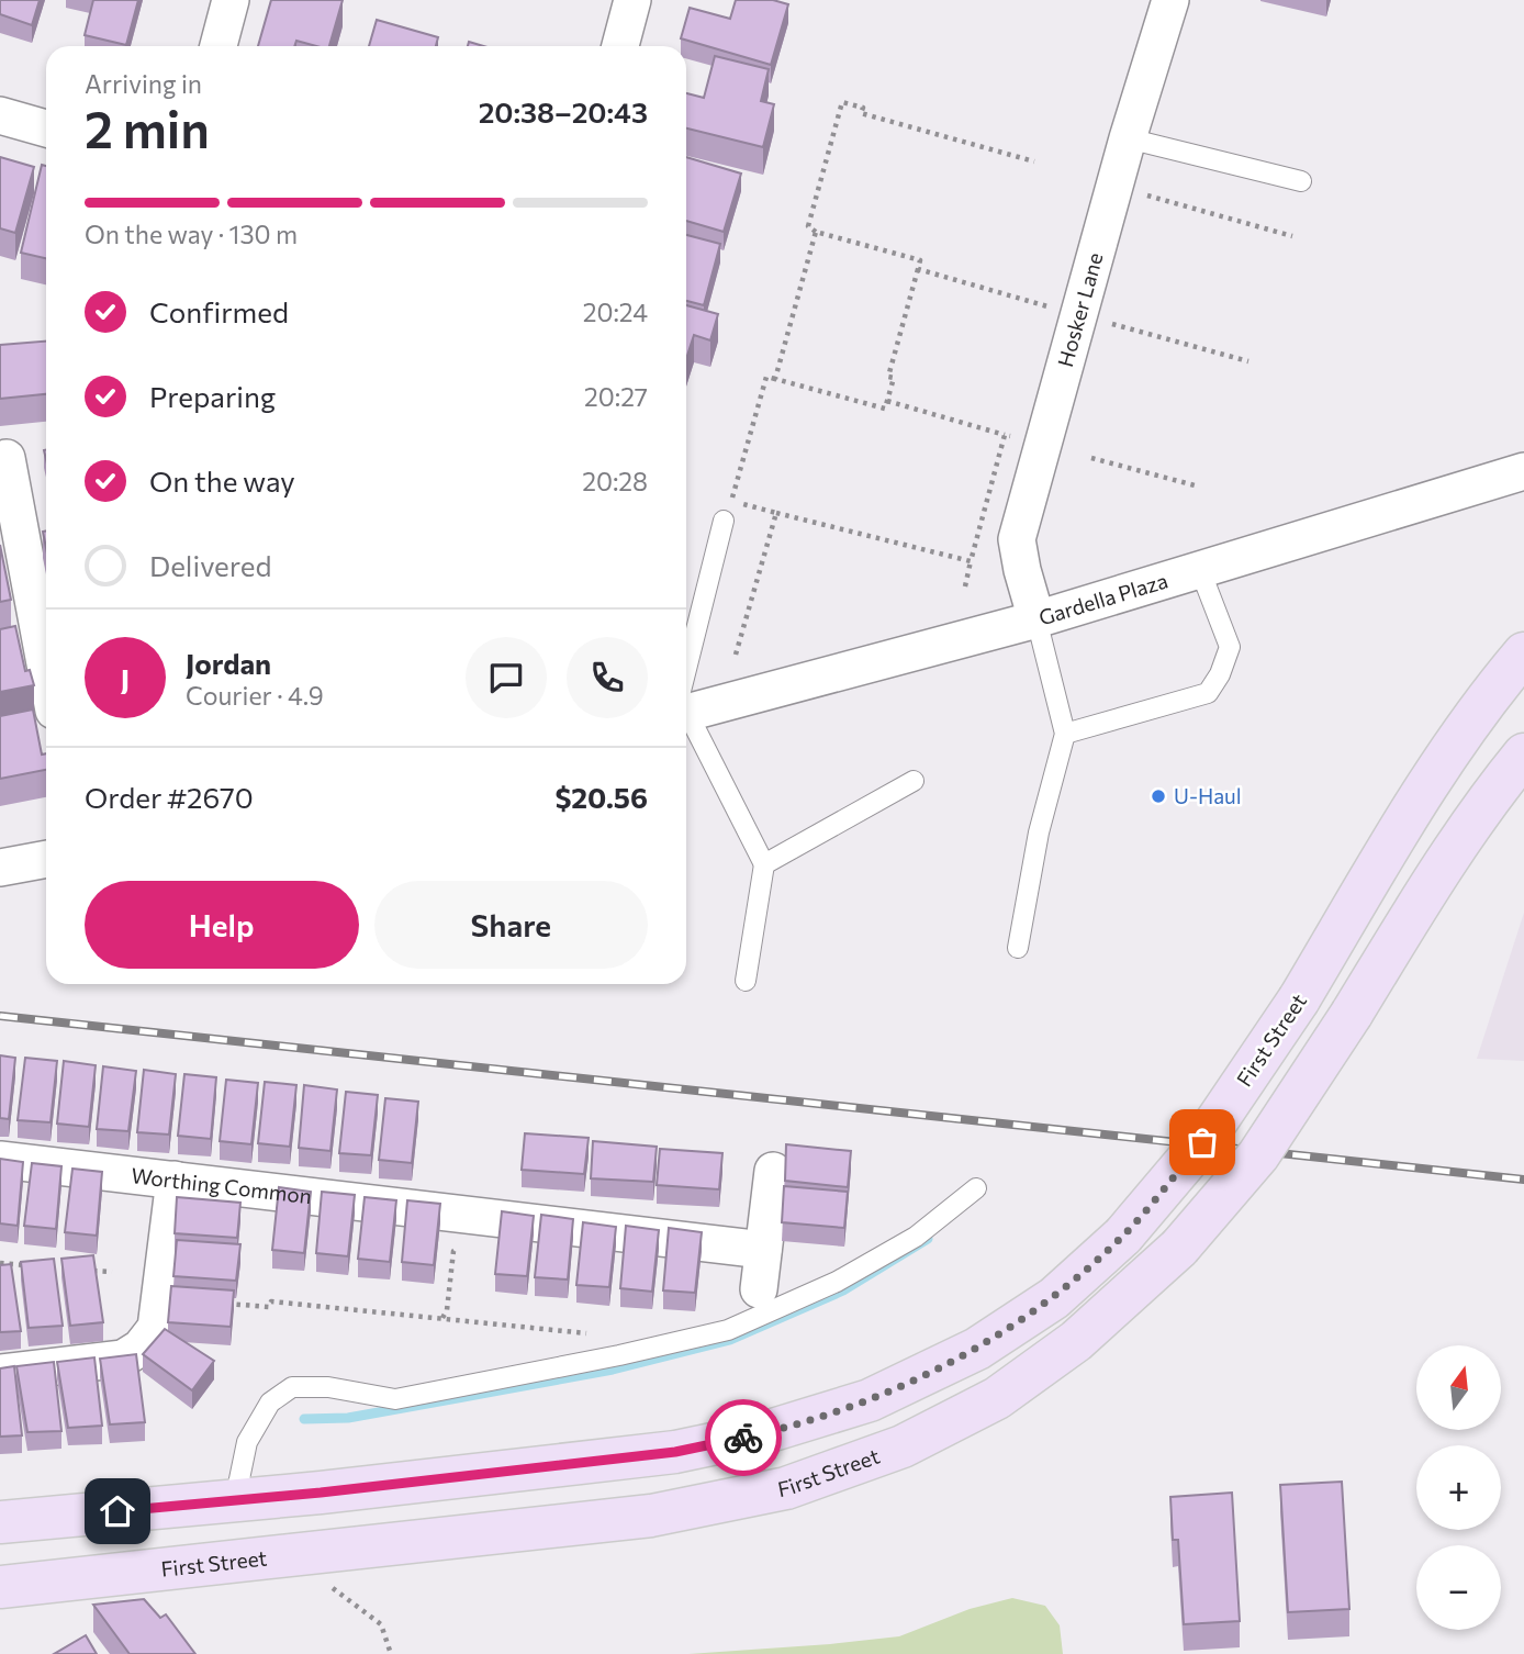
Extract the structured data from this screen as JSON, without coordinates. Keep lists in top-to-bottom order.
{
  "streets": {
    "main road": ["First Street"],
    "street": ["Hosker Lane", "Gardella Plaza", "Worthing Common"]
  },
  "crossings": [
    ["Hosker Lane", "Gardella Plaza"]
  ],
  "places": ["U-Haul"],
  "north": "top",
  "page": {
    "heading": ["2 min", "Arriving in", "20:38–20:43"],
    "panel": [
      "Jordan",
      "Courier · 4.9",
      "Order #2670",
      "$20.56"
    ],
    "bar": "On the way · 130 m",
    "list": [
      ["Confirmed", "20:24"],
      ["Preparing", "20:27"],
      ["On the way", "20:28"],
      "Delivered"
    ],
    "round": "J",
    "buttons": ["Help", "Share"],
    "map_buttons": ["+", "−"]
  }
}
